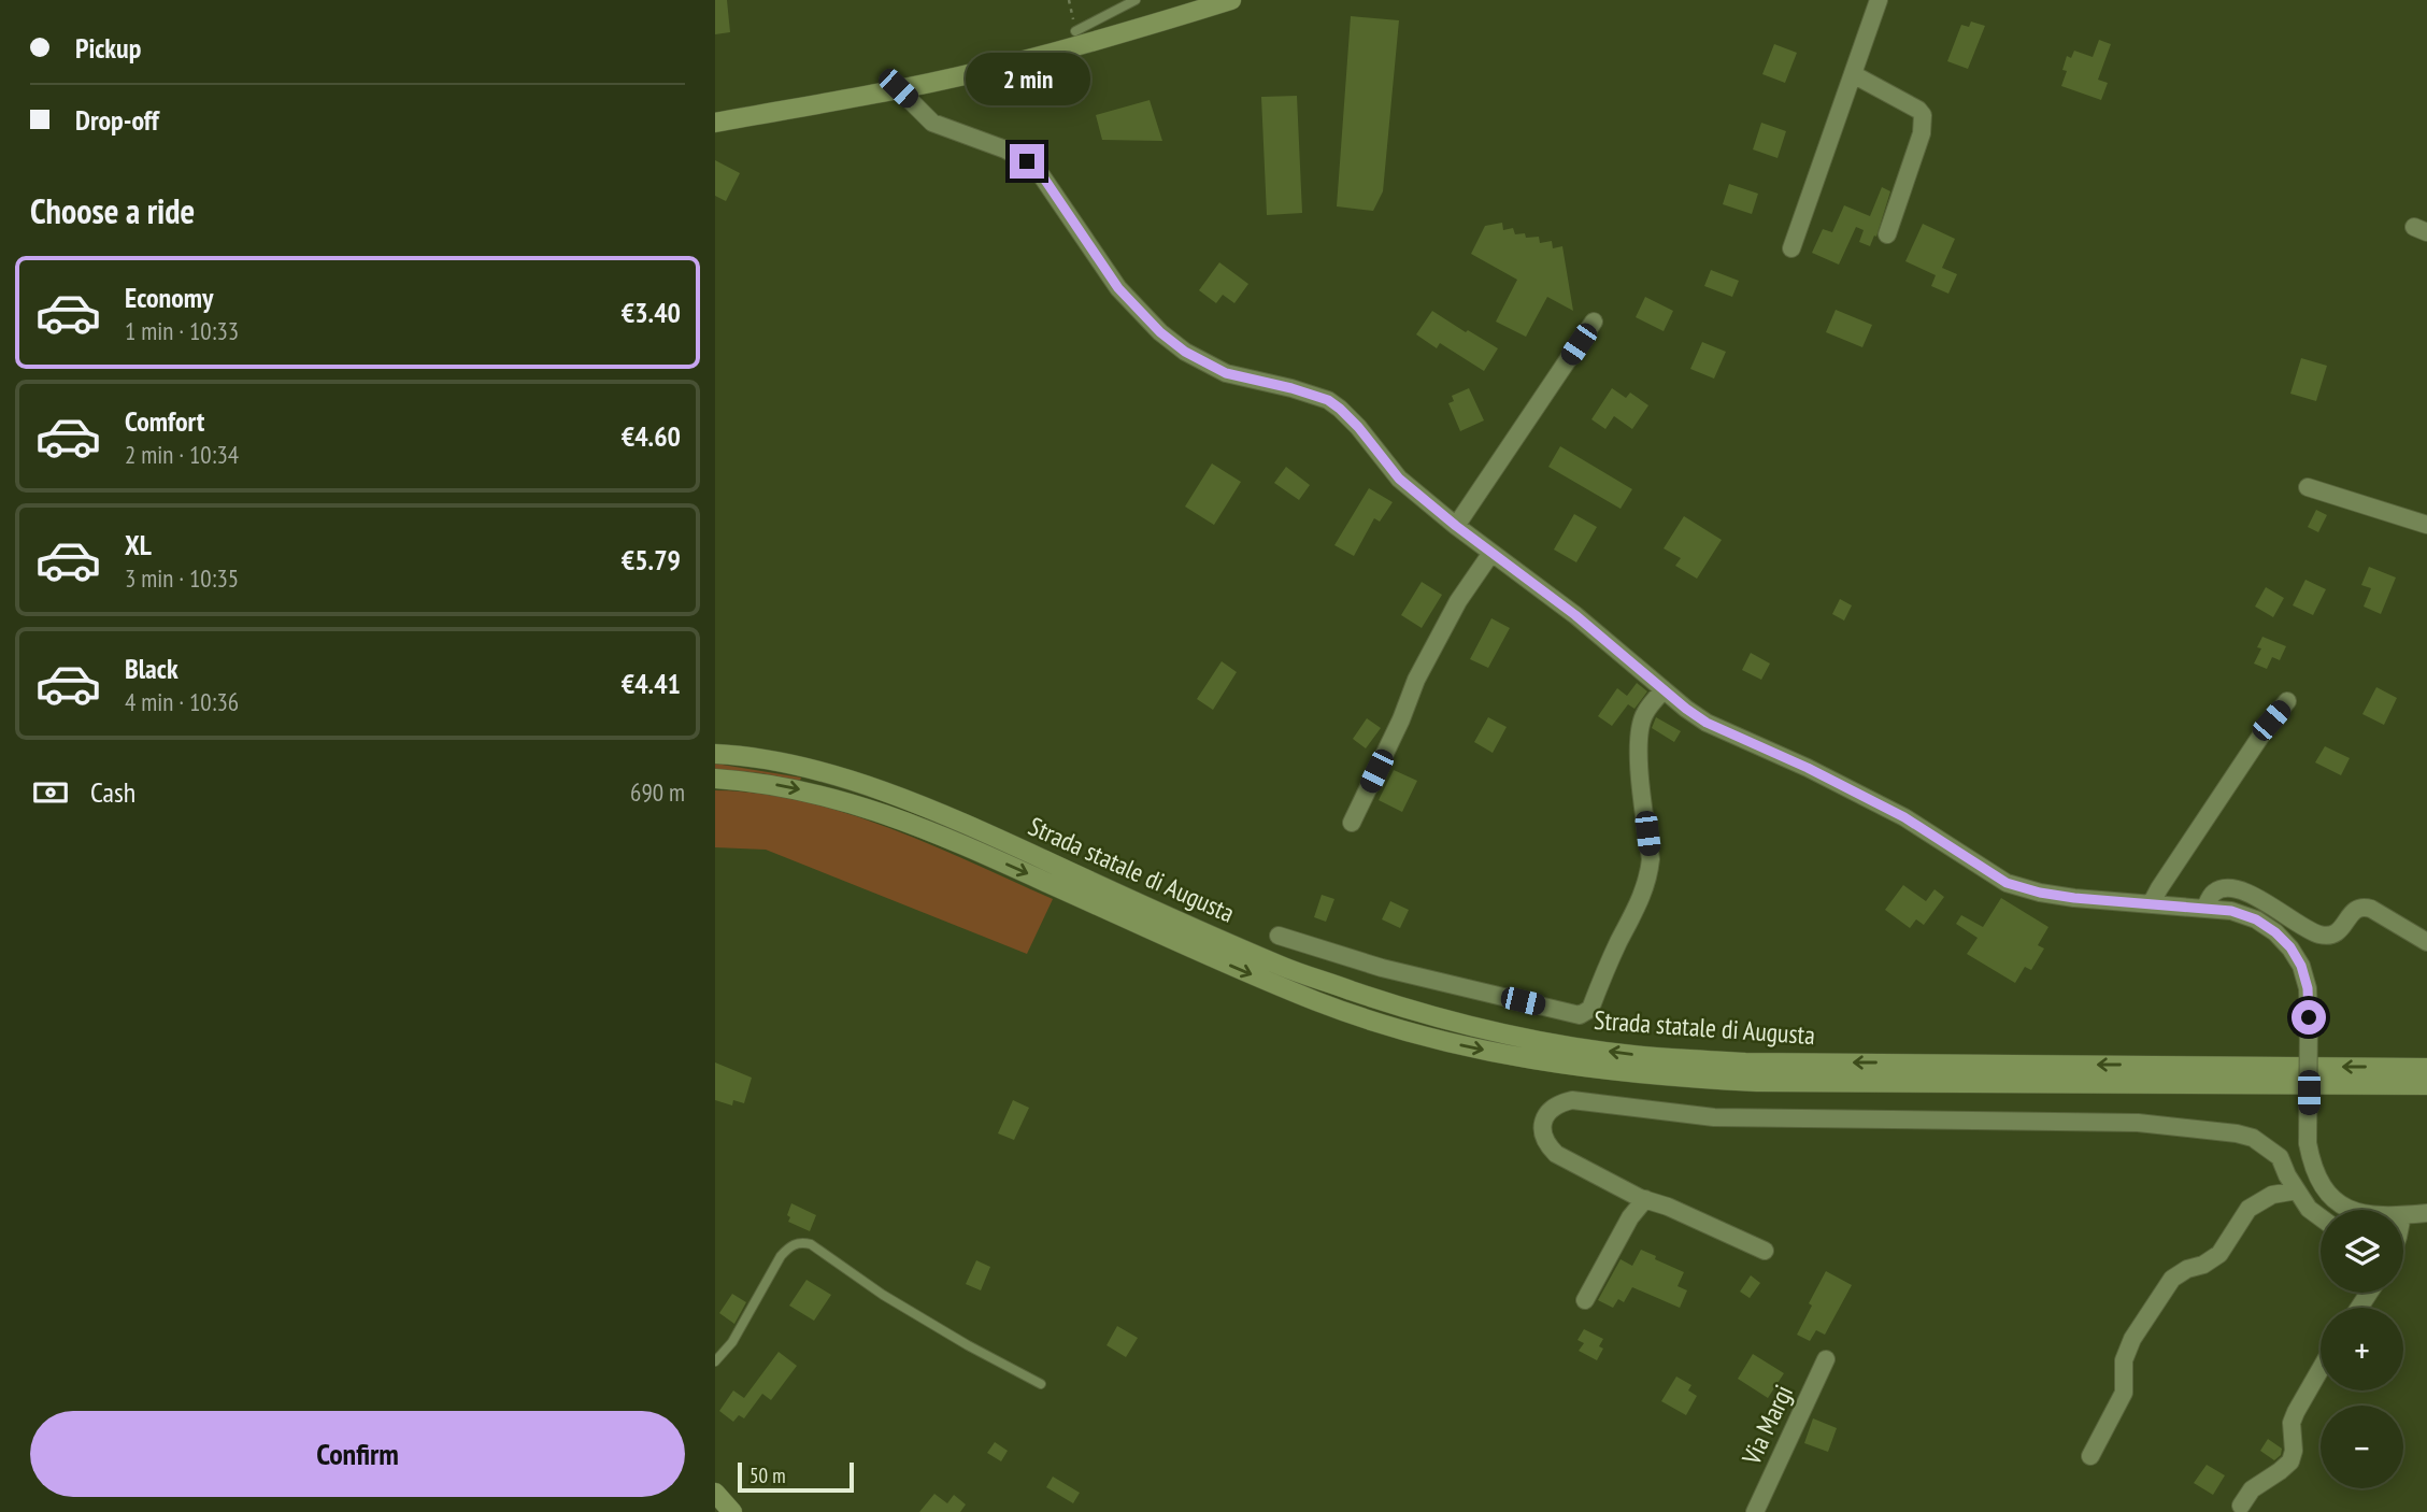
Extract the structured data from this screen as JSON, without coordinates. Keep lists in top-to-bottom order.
{
  "streets": {
    "main road": ["Strada statale di Augusta"],
    "street": ["Via Margi"]
  },
  "scale_bar": "50 m",
  "page": {
    "banner": ["Pickup", "Drop-off"],
    "bubble": "2 min",
    "heading": "Choose a ride",
    "list": [
      {
        "name": "Economy",
        "note": "1 min · 10:33",
        "value": "€3.40"
      },
      {
        "name": "Comfort",
        "note": "2 min · 10:34",
        "value": "€4.60"
      },
      {
        "name": "XL",
        "note": "3 min · 10:35",
        "value": "€5.79"
      },
      {
        "name": "Black",
        "note": "4 min · 10:36",
        "value": "€4.41"
      }
    ],
    "pay": ["Cash", "690 m"],
    "map_buttons": ["+", "−"],
    "buttons": "Confirm",
    "scale": "50 m"
  }
}
